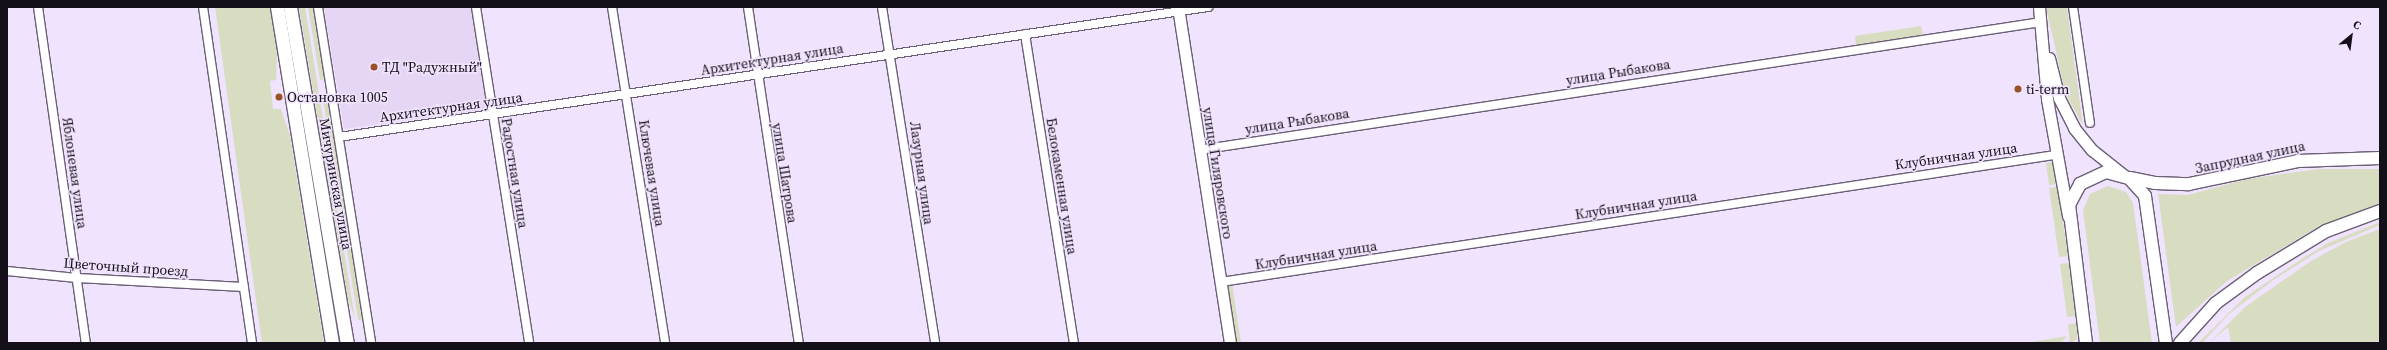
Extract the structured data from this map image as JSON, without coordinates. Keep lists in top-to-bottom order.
{
  "streets": {
    "main road": ["Запрудная улица", "Мичуринская улица"],
    "street": [
      "Архитектурная улица",
      "улица Рыбакова",
      "Клубничная улица",
      "Яблоневая улица",
      "Радостная улица",
      "Ключевая улица",
      "улица Шатрова",
      "Лазурная улица",
      "улица Гиляровского",
      "Белокаменная улица",
      "Цветочный проезд"
    ]
  },
  "crossings": [
    ["Архитектурная улица", "Радостная улица"],
    ["Архитектурная улица", "Ключевая улица"],
    ["Архитектурная улица", "улица Шатрова"],
    ["Архитектурная улица", "Лазурная улица"],
    ["Архитектурная улица", "улица Гиляровского"],
    ["Архитектурная улица", "Белокаменная улица"],
    ["улица Рыбакова", "улица Гиляровского"],
    ["Клубничная улица", "улица Гиляровского"],
    ["Яблоневая улица", "Цветочный проезд"]
  ],
  "places": ["ТД \"Радужный\"", "ti-term", "Остановка 1005"],
  "north": "top right"
}
